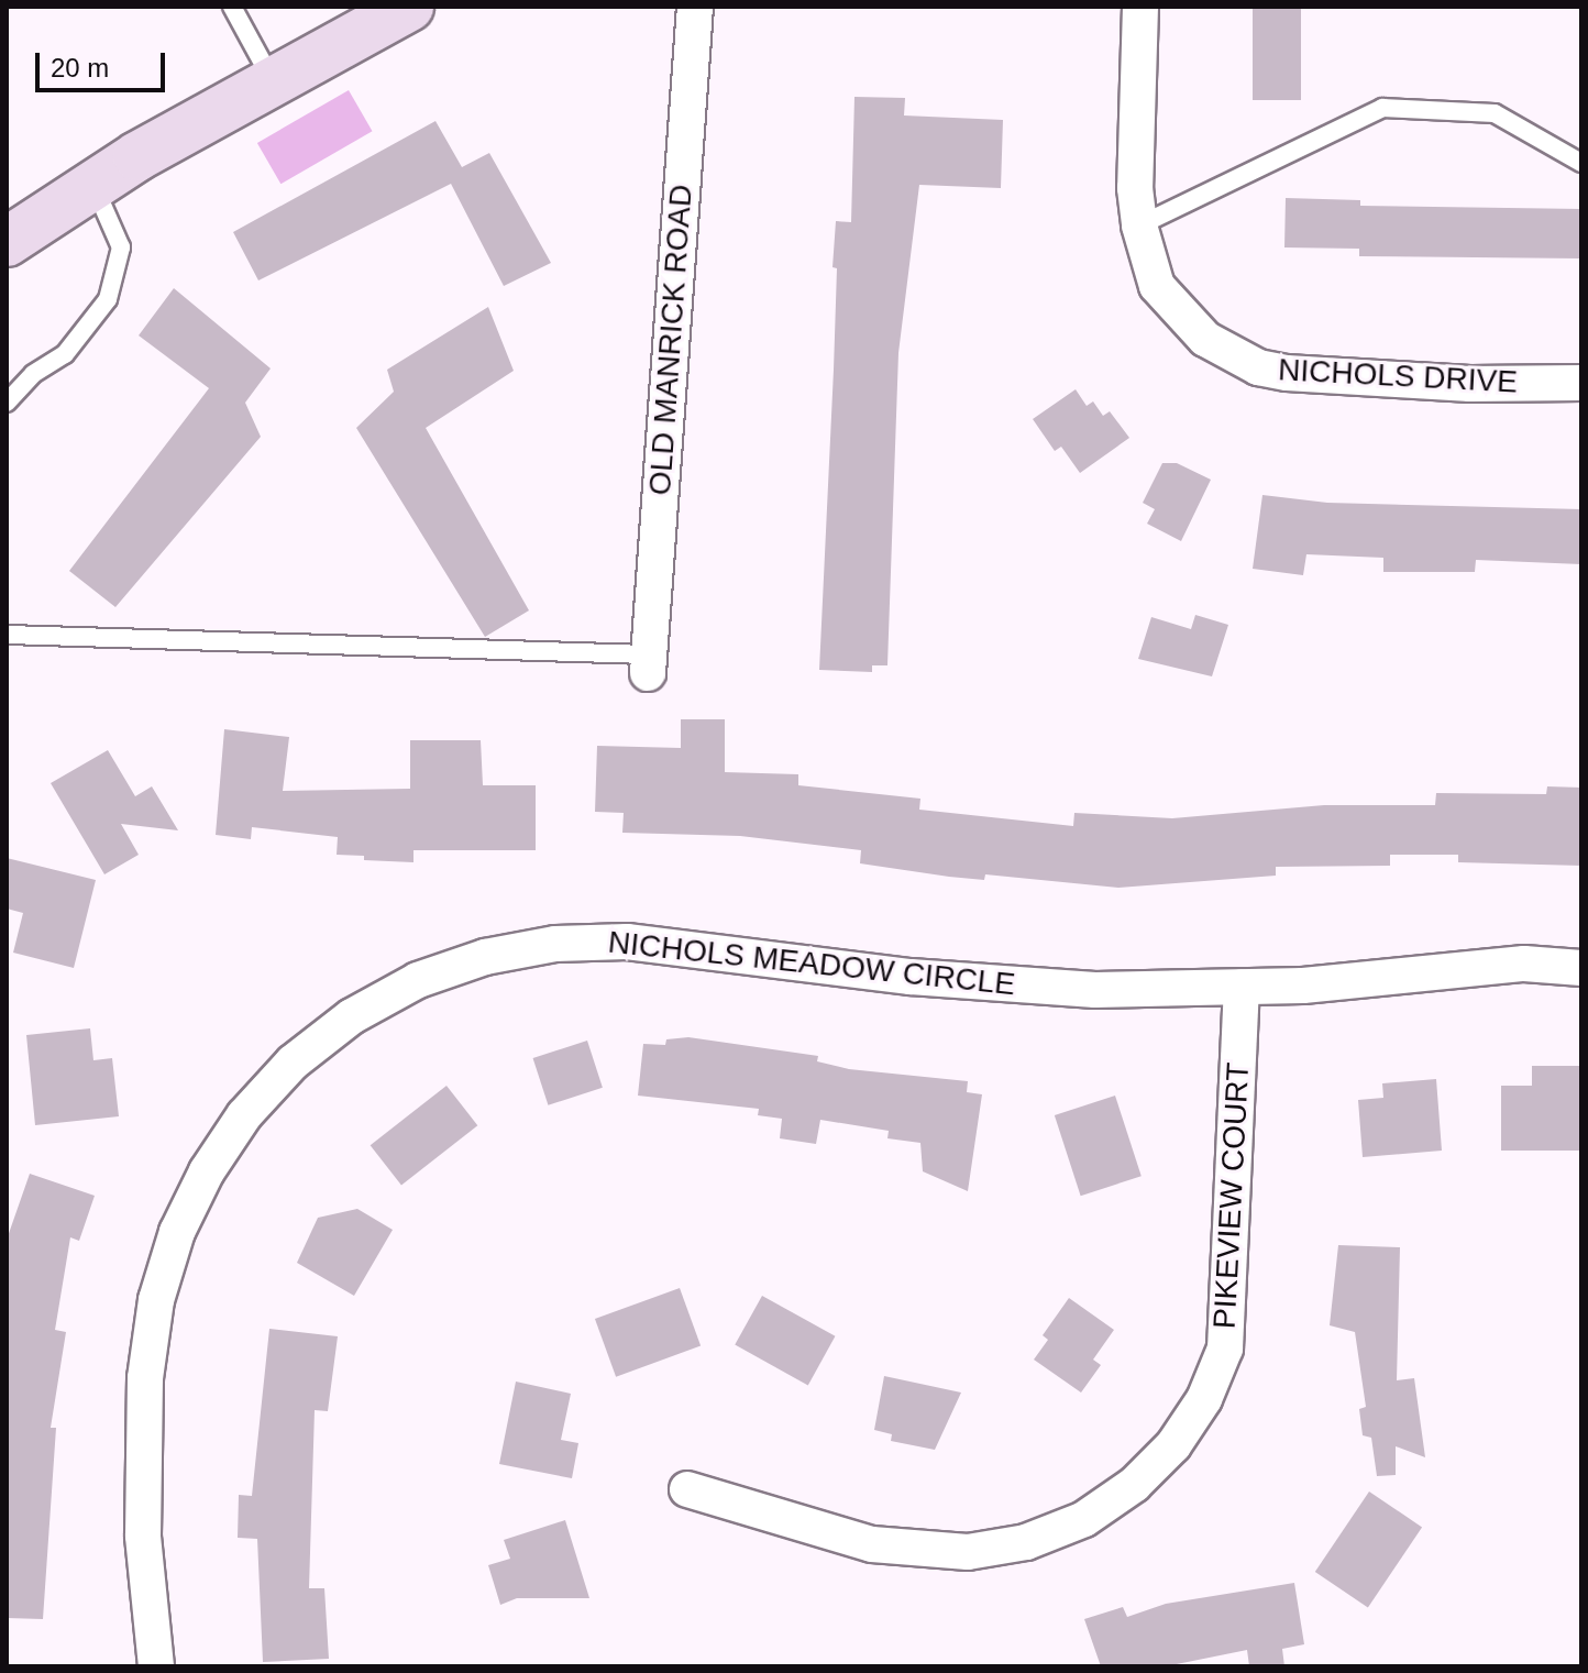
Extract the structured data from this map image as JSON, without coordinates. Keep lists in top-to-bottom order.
{
  "streets": {
    "street": [
      "OLD MANRICK ROAD",
      "NICHOLS DRIVE",
      "NICHOLS MEADOW CIRCLE",
      "PIKEVIEW COURT"
    ]
  },
  "crossings": [
    ["NICHOLS MEADOW CIRCLE", "PIKEVIEW COURT"]
  ],
  "scale_bar": "20 m"
}
